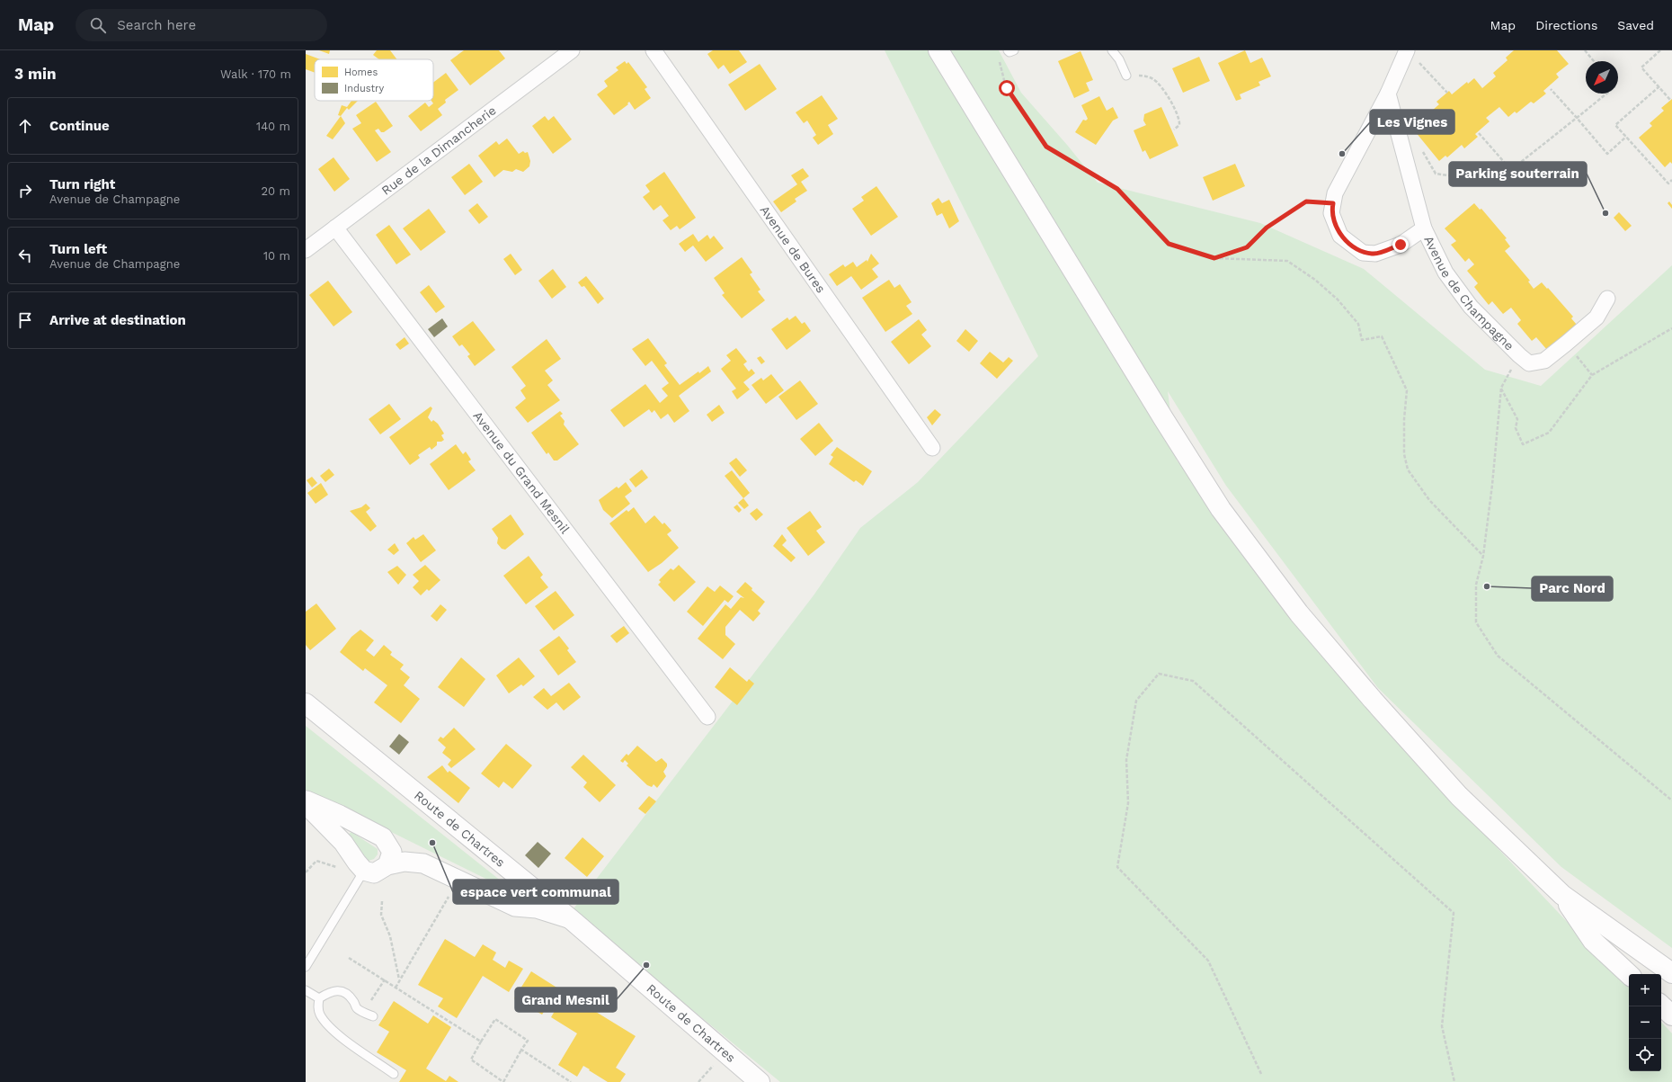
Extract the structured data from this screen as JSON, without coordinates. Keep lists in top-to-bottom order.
{
  "streets": {
    "main road": ["Route de Chartres"],
    "street": [
      "Rue de la Dimancherie",
      "Avenue de Bures",
      "Avenue de Champagne",
      "Avenue du Grand Mesnil"
    ]
  },
  "crossings": [
    ["Rue de la Dimancherie", "Avenue du Grand Mesnil"]
  ],
  "places": [
    "Les Vignes",
    "Parking souterrain",
    "Parc Nord",
    "espace vert communal",
    "Grand Mesnil"
  ],
  "legend": ["Homes", "Industry"],
  "north": "bottom left",
  "page": {
    "header": "Map",
    "search": "Search here",
    "nav": ["Map", "Directions", "Saved"],
    "heading": ["3 min", "Walk · 170 m"],
    "list": [
      ["Continue", "140 m"],
      ["Turn right", "Avenue de Champagne", "20 m"],
      ["Turn left", "Avenue de Champagne", "10 m"],
      "Arrive at destination"
    ],
    "map_buttons": ["+", "−"]
  }
}
